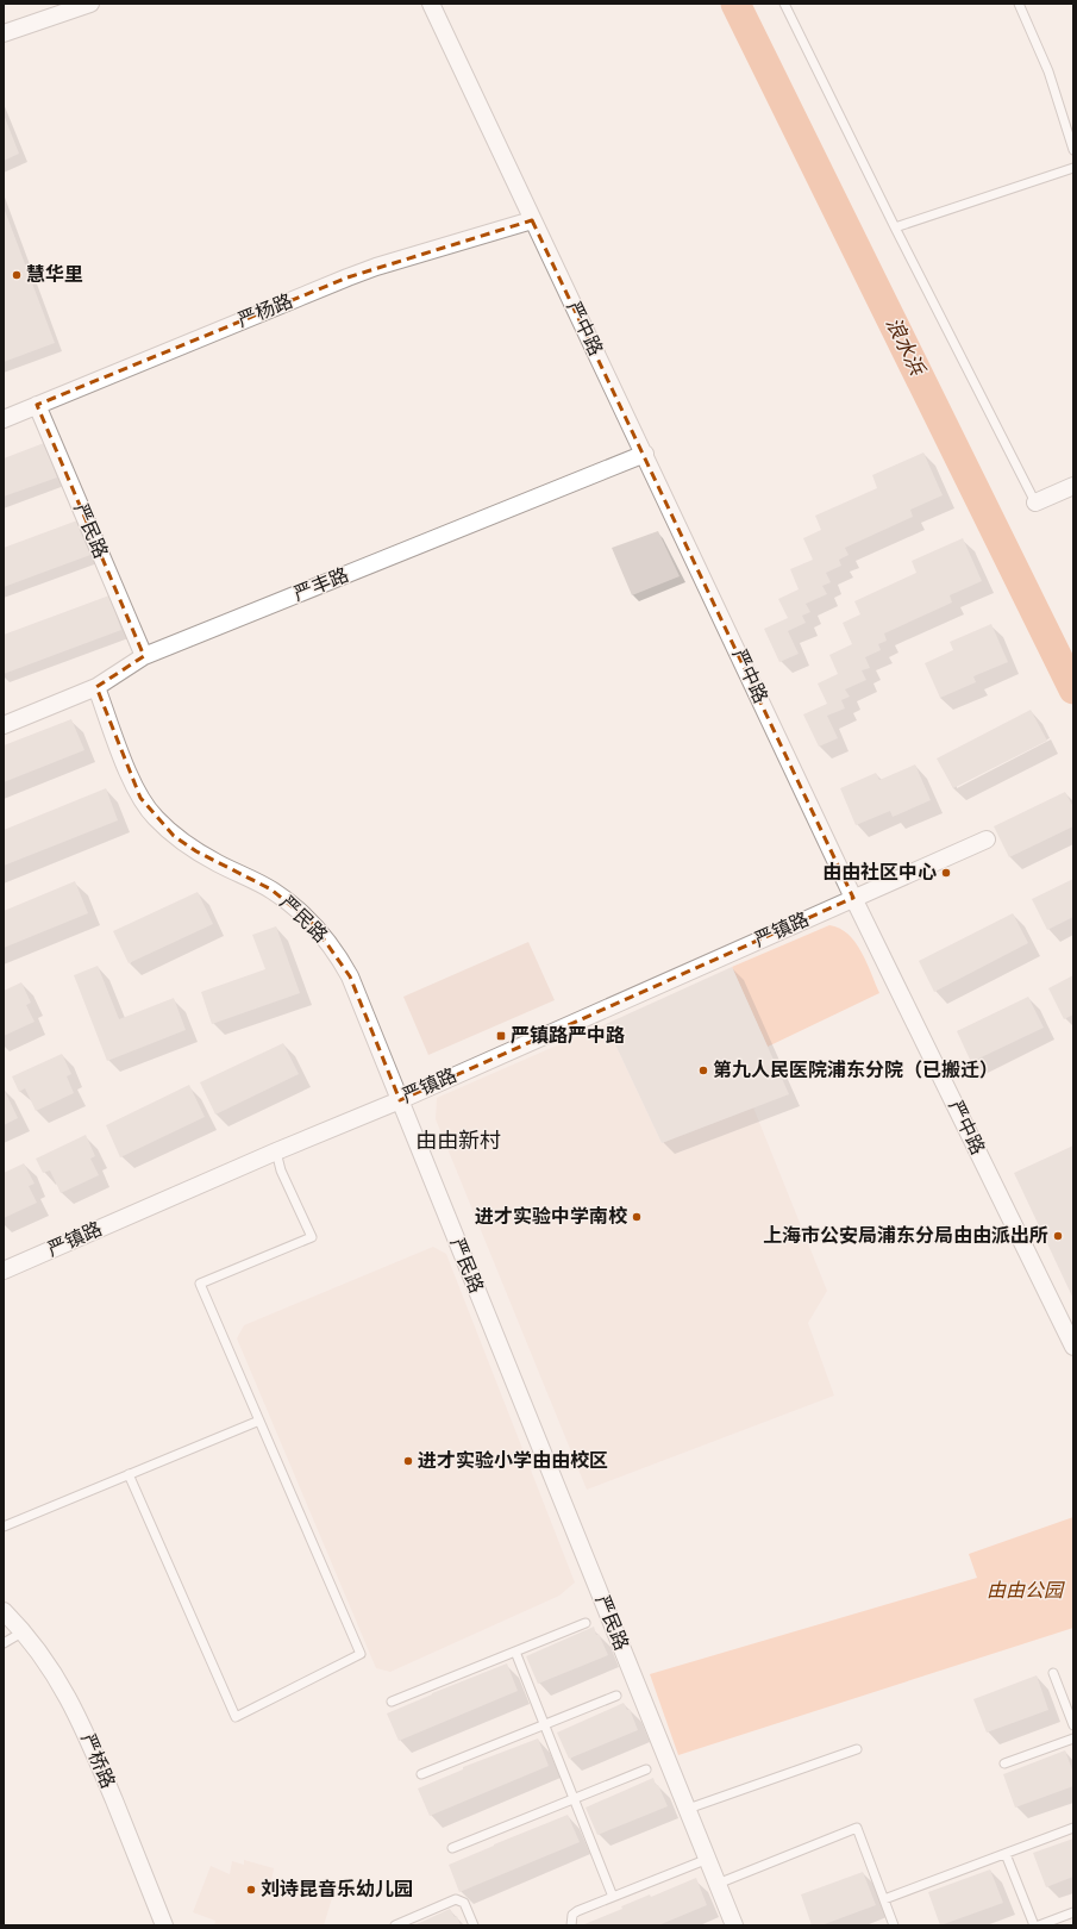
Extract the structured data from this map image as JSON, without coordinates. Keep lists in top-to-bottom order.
{
  "streets": {
    "street": [
      "严杨路",
      "严中路",
      "严民路",
      "严丰路",
      "严镇路",
      "严桥路"
    ]
  },
  "crossings": [
    ["严杨路", "严中路"],
    ["严杨路", "严民路"],
    ["严中路", "严丰路"],
    ["严中路", "严镇路"],
    ["严民路", "严丰路"],
    ["严民路", "严镇路"]
  ],
  "districts": ["由由新村"],
  "water": ["浪水浜"],
  "parks": ["由由公园"],
  "places": {
    "other": [
      "慧华里",
      "由由社区中心",
      "第九人民医院浦东分院（已搬迁）",
      "进才实验中学南校",
      "上海市公安局浦东分局由由派出所",
      "进才实验小学由由校区",
      "刘诗昆音乐幼儿园"
    ],
    "transit": ["严镇路严中路"]
  }
}
